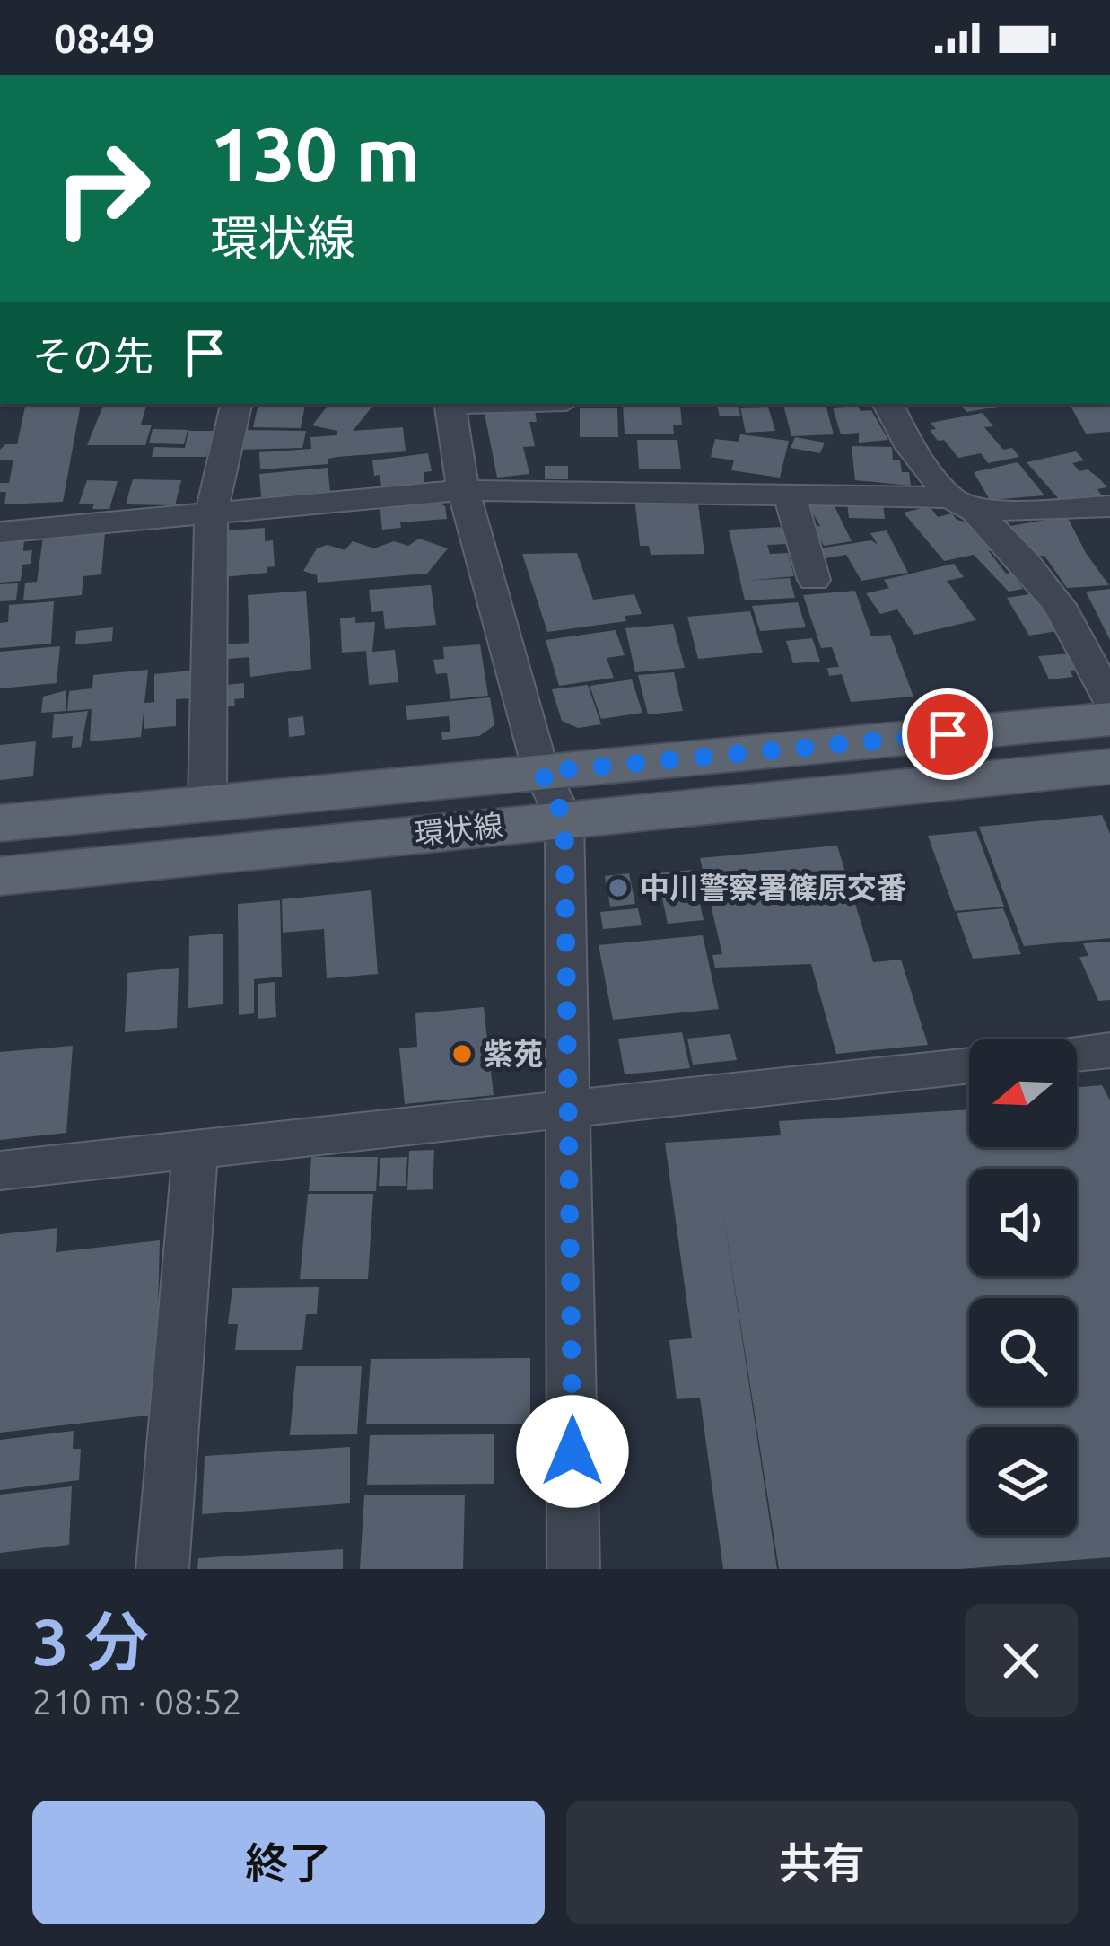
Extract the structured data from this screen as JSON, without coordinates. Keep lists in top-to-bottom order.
{
  "streets": {
    "main road": ["環状線"]
  },
  "places": ["中川警察署篠原交番", "紫苑"],
  "north": "left",
  "page": {
    "status": "08:49",
    "turn": ["130 m", "環状線"],
    "then": "その先",
    "heading": ["3 分", "210 m · 08:52"],
    "buttons": ["終了", "共有"]
  }
}
